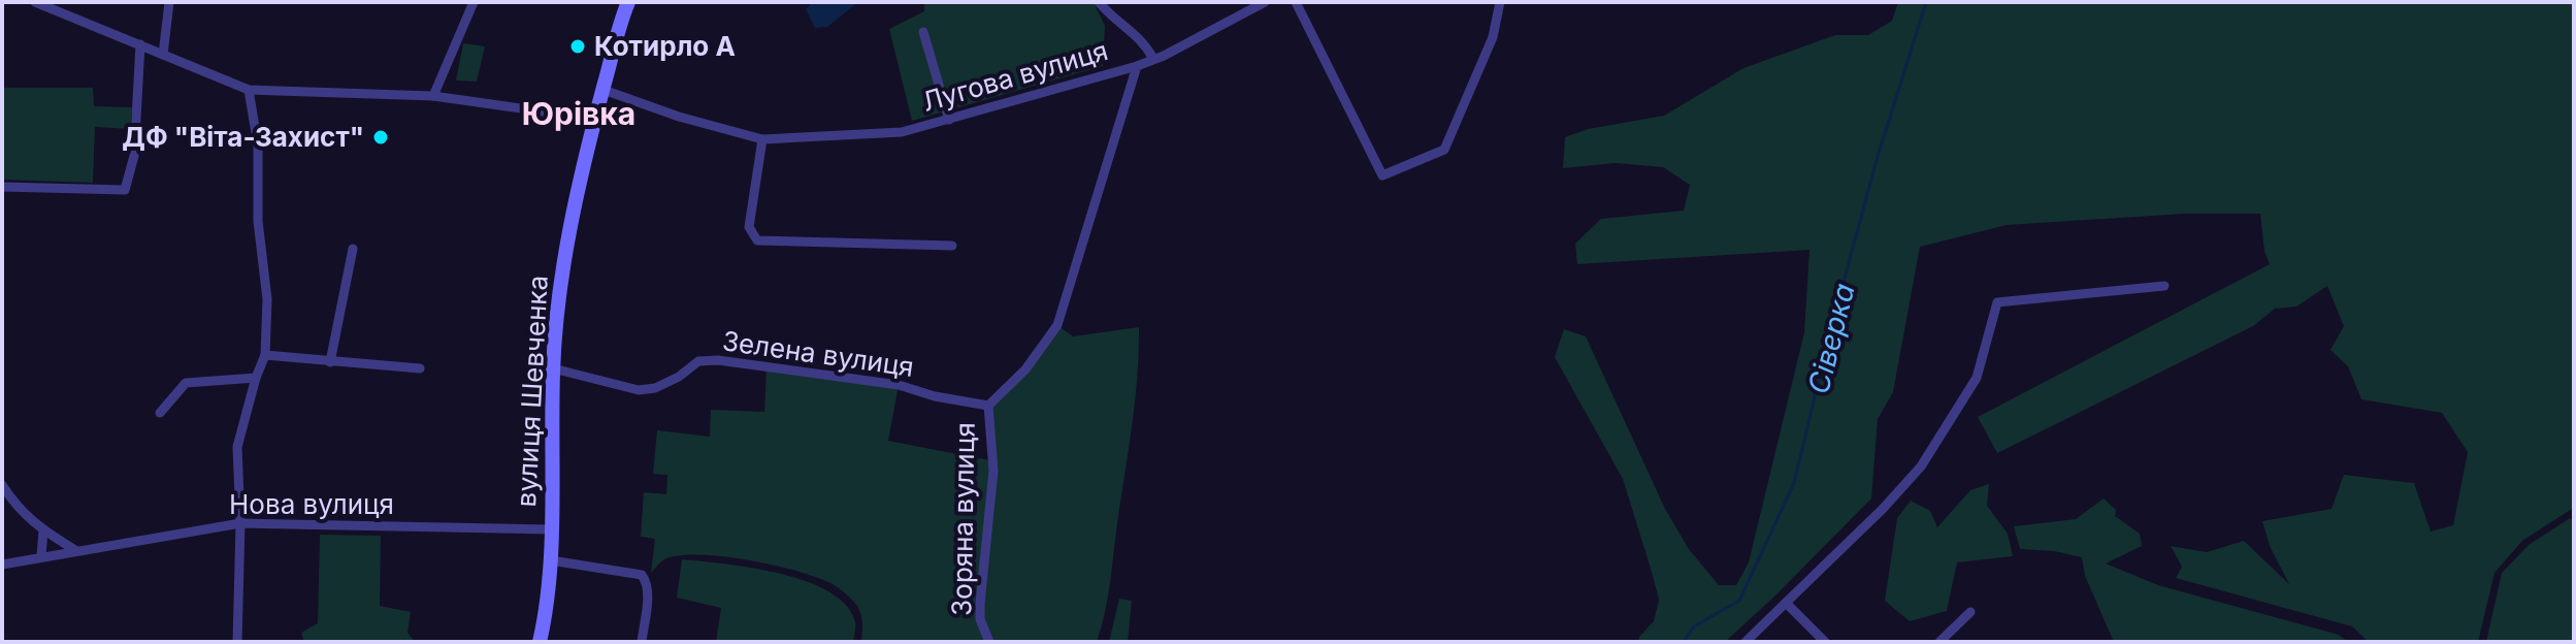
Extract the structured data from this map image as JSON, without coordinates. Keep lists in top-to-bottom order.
{
  "streets": {
    "street": [
      "Лугова вулиця",
      "Зелена вулиця",
      "вулиця Шевченка",
      "Нова вулиця",
      "Зоряна вулиця"
    ]
  },
  "crossings": [
    ["Лугова вулиця", "вулиця Шевченка"],
    ["Лугова вулиця", "Зоряна вулиця"],
    ["Зелена вулиця", "вулиця Шевченка"],
    ["Зелена вулиця", "Зоряна вулиця"],
    ["вулиця Шевченка", "Нова вулиця"]
  ],
  "districts": ["Юрівка"],
  "water": ["Сіверка"],
  "places": ["Котирло А", "ДФ \"Віта-Захист\""]
}
